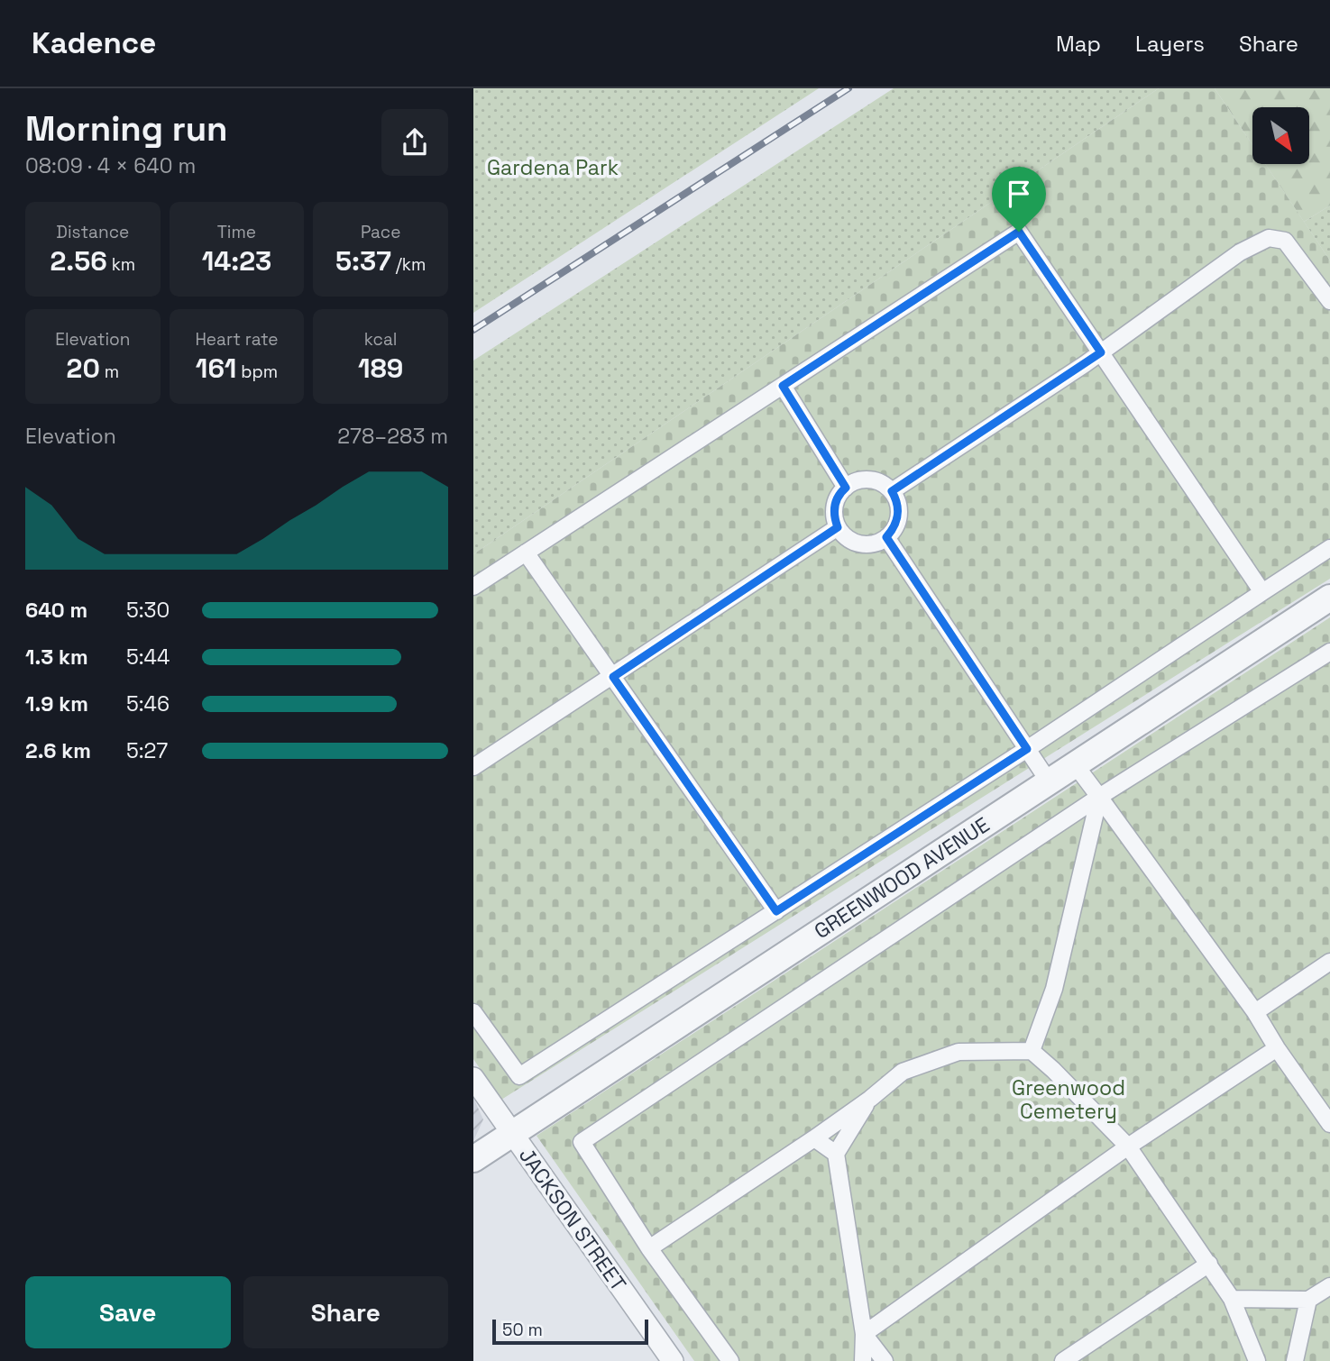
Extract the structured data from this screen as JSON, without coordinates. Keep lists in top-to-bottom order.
{
  "streets": {
    "street": ["GREENWOOD AVENUE", "JACKSON STREET"]
  },
  "crossings": [
    ["GREENWOOD AVENUE", "JACKSON STREET"]
  ],
  "parks": ["Gardena Park", "Greenwood Cemetery"],
  "scale_bar": "50 m",
  "north": "bottom right",
  "page": {
    "header": "Kadence",
    "nav": ["Map", "Layers", "Share"],
    "heading": ["Morning run", "08:09 · 4 × 640 m"],
    "stats": [
      ["Distance", "2.56 km"],
      ["Time", "14:23"],
      ["Pace", "5:37 /km"],
      ["Elevation", "20 m"],
      ["Heart rate", "161 bpm"],
      ["kcal", "189"]
    ],
    "chart": ["Elevation", "278–283 m"],
    "list": [
      {
        "name": "640 m",
        "note": "5:30"
      },
      {
        "name": "1.3 km",
        "note": "5:44"
      },
      {
        "name": "1.9 km",
        "note": "5:46"
      },
      {
        "name": "2.6 km",
        "note": "5:27"
      }
    ],
    "buttons": ["Save", "Share"],
    "scale": "50 m"
  }
}
